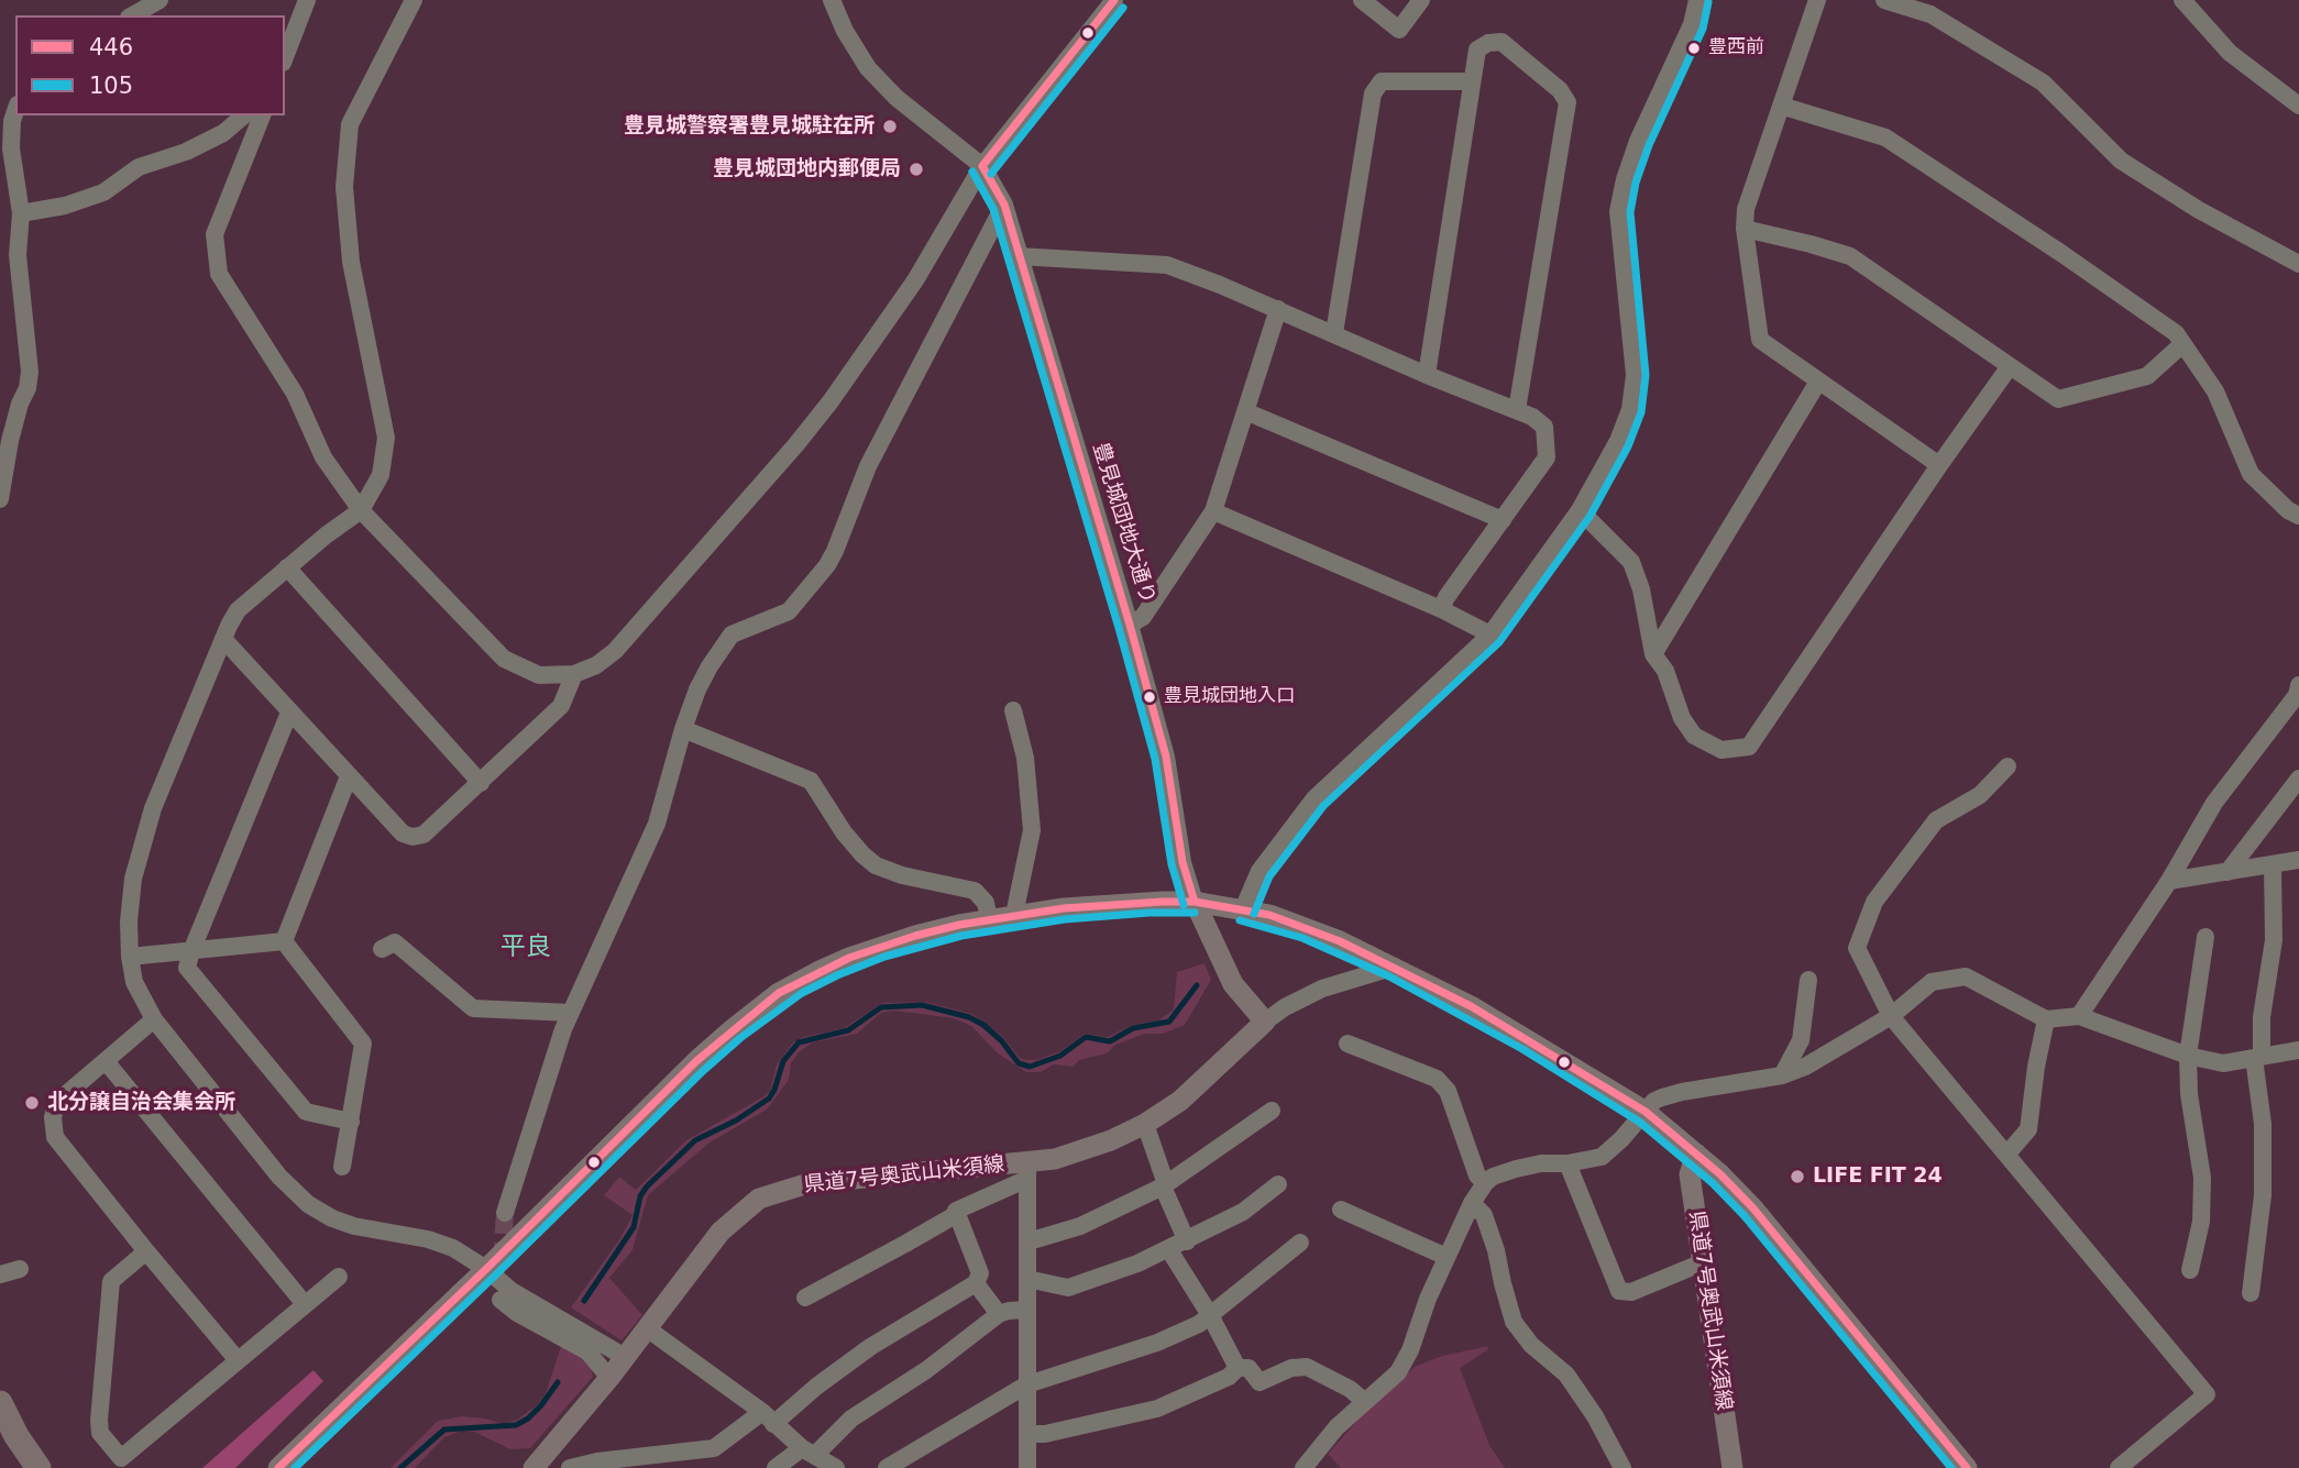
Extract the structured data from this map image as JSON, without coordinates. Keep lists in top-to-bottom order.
{
  "streets": {
    "main road": ["県道7号奥武山米須線"],
    "street": ["豊見城団地大通り"]
  },
  "districts": ["平良"],
  "places": [
    "豊西前",
    "豊見城警察署豊見城駐在所",
    "豊見城団地内郵便局",
    "豊見城団地入口",
    "北分譲自治会集会所",
    "LIFE FIT 24"
  ],
  "lines": ["transit line 446", "transit line 105"],
  "legend": ["446", "105"]
}
